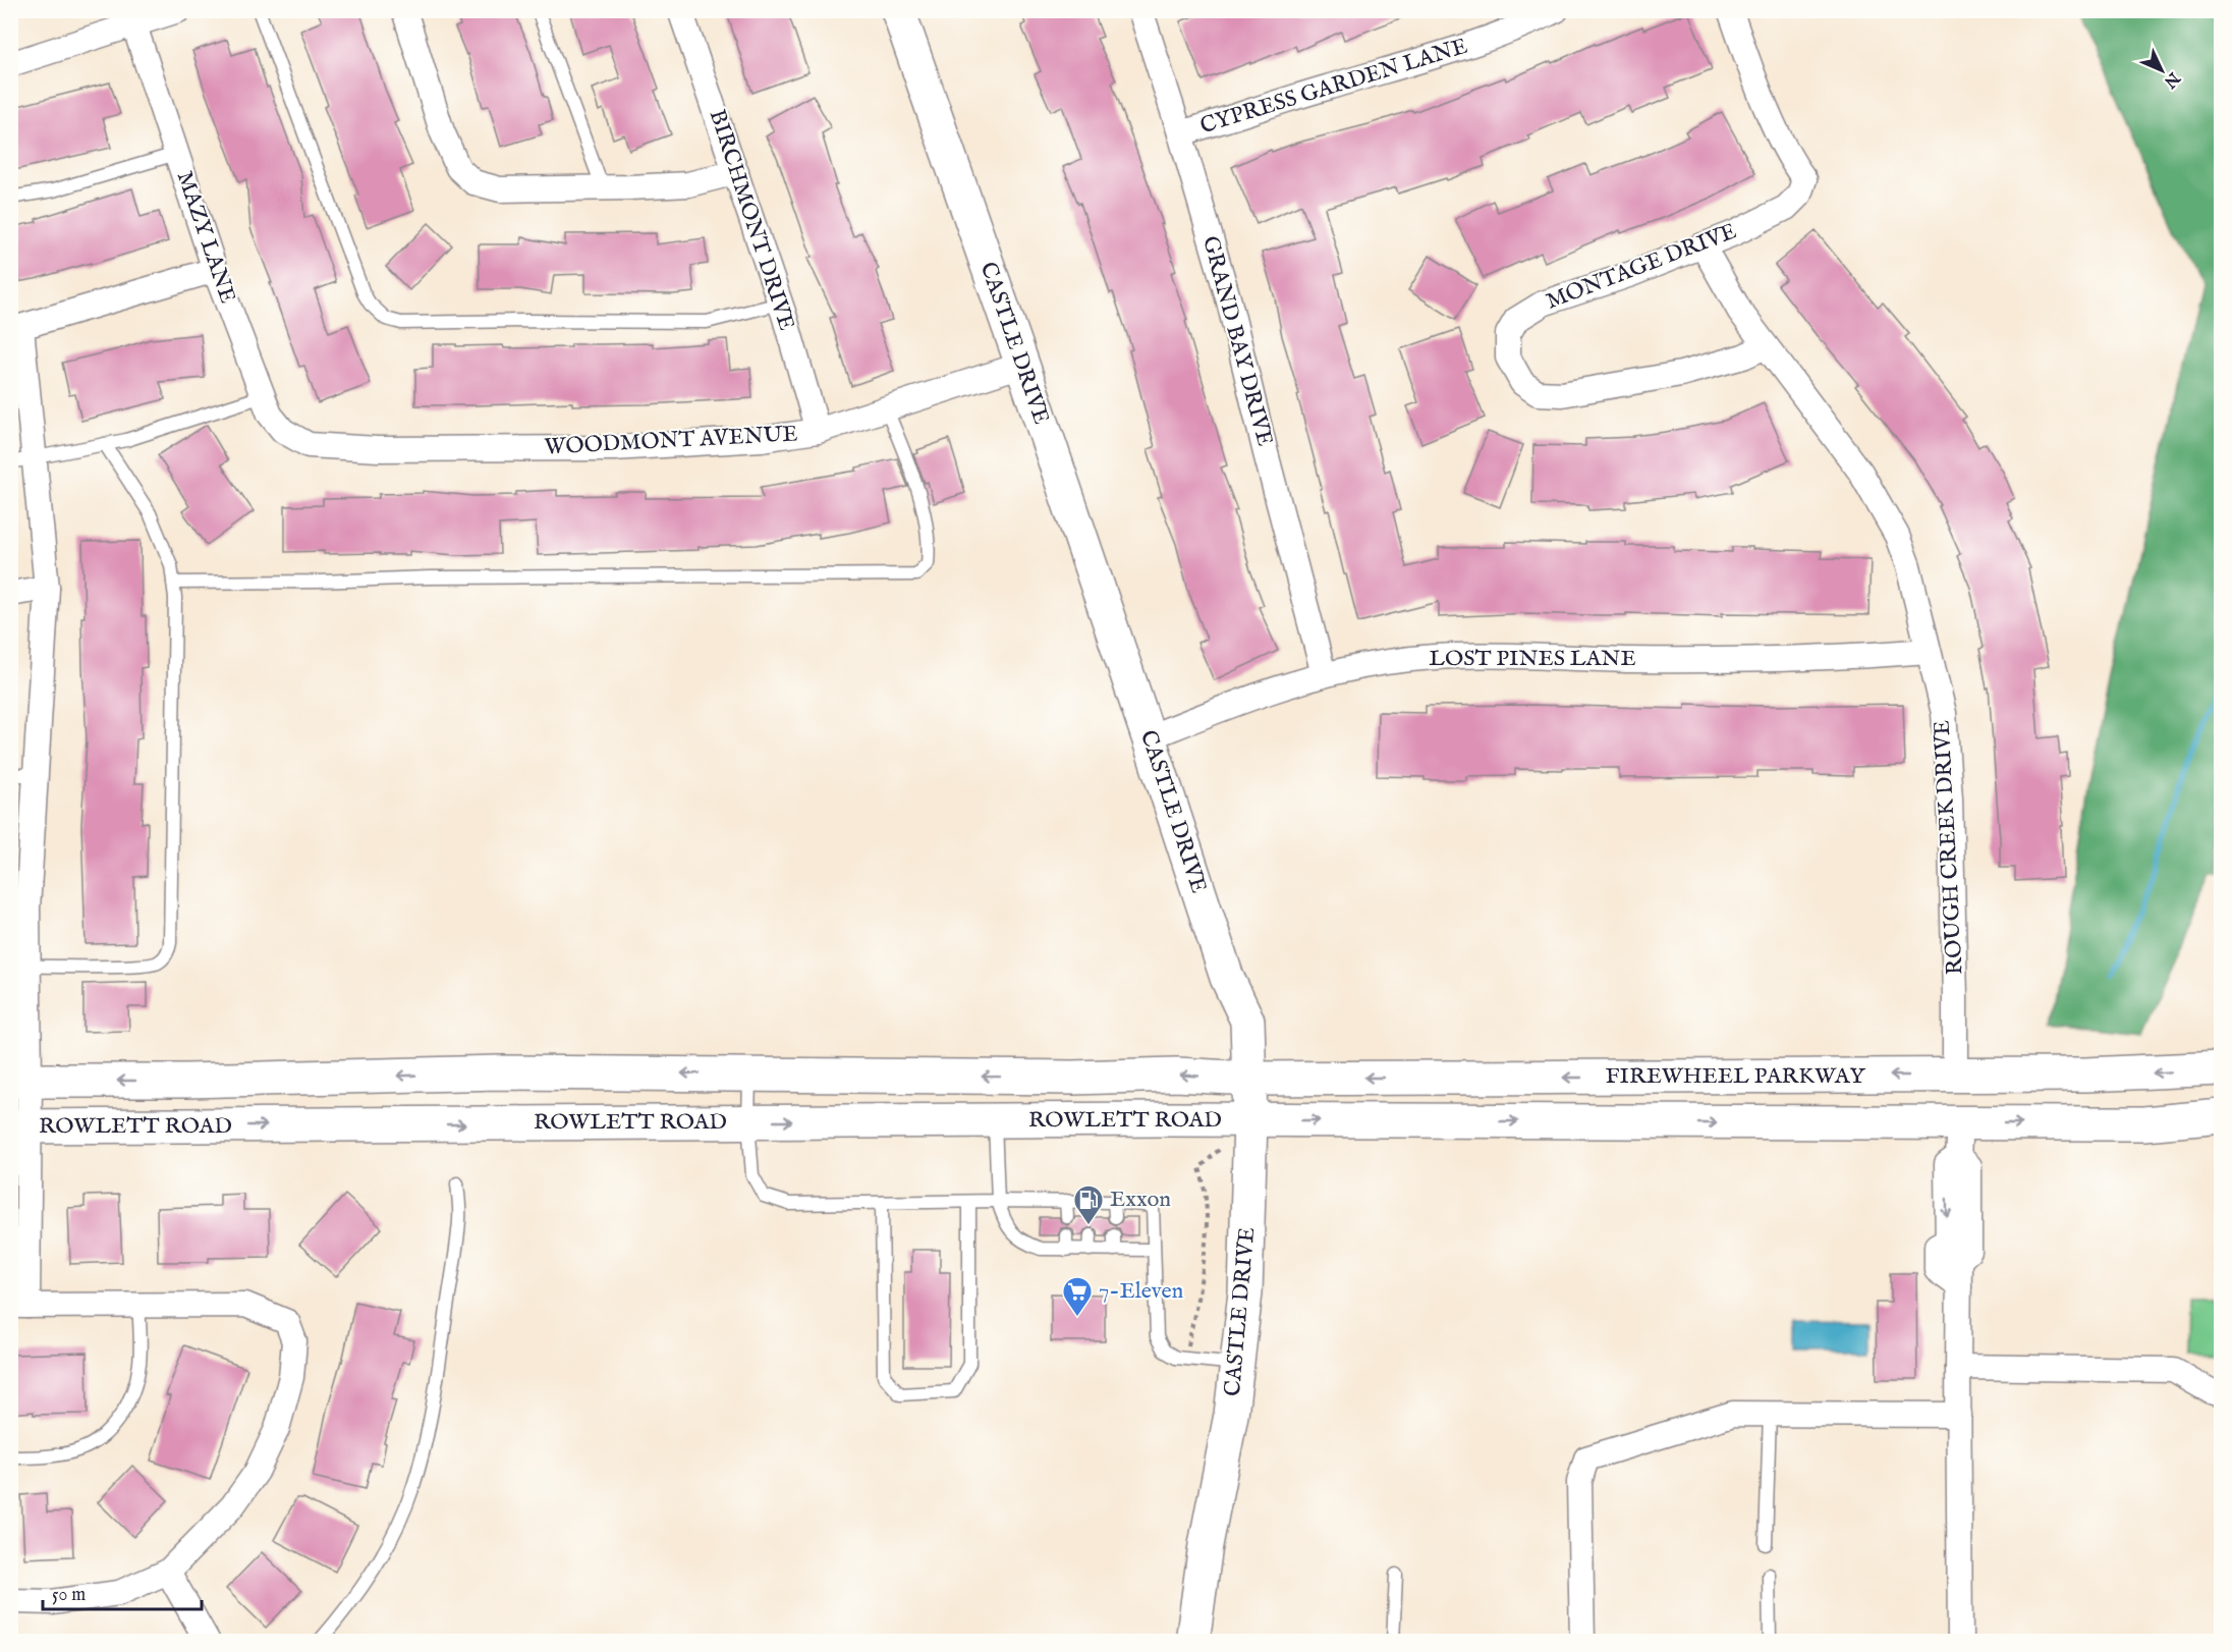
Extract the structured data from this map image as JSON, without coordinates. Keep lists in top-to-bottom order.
{
  "streets": {
    "main road": ["CASTLE DRIVE", "FIREWHEEL PARKWAY", "ROWLETT ROAD"],
    "street": [
      "CYPRESS GARDEN LANE",
      "BIRCHMONT DRIVE",
      "MAZY LANE",
      "MONTAGE DRIVE",
      "GRAND BAY DRIVE",
      "WOODMONT AVENUE",
      "LOST PINES LANE",
      "ROUGH CREEK DRIVE"
    ]
  },
  "crossings": [
    ["CYPRESS GARDEN LANE", "GRAND BAY DRIVE"],
    ["BIRCHMONT DRIVE", "WOODMONT AVENUE"],
    ["MAZY LANE", "WOODMONT AVENUE"],
    ["MONTAGE DRIVE", "ROUGH CREEK DRIVE"],
    ["GRAND BAY DRIVE", "LOST PINES LANE"],
    ["CASTLE DRIVE", "WOODMONT AVENUE"],
    ["CASTLE DRIVE", "LOST PINES LANE"],
    ["CASTLE DRIVE", "FIREWHEEL PARKWAY"],
    ["CASTLE DRIVE", "ROWLETT ROAD"],
    ["LOST PINES LANE", "ROUGH CREEK DRIVE"],
    ["ROUGH CREEK DRIVE", "FIREWHEEL PARKWAY"],
    ["FIREWHEEL PARKWAY", "ROWLETT ROAD"]
  ],
  "places": {
    "fuel station": ["Exxon"],
    "supermarket": ["7-Eleven"]
  },
  "scale_bar": "50 m",
  "north": "bottom right"
}
